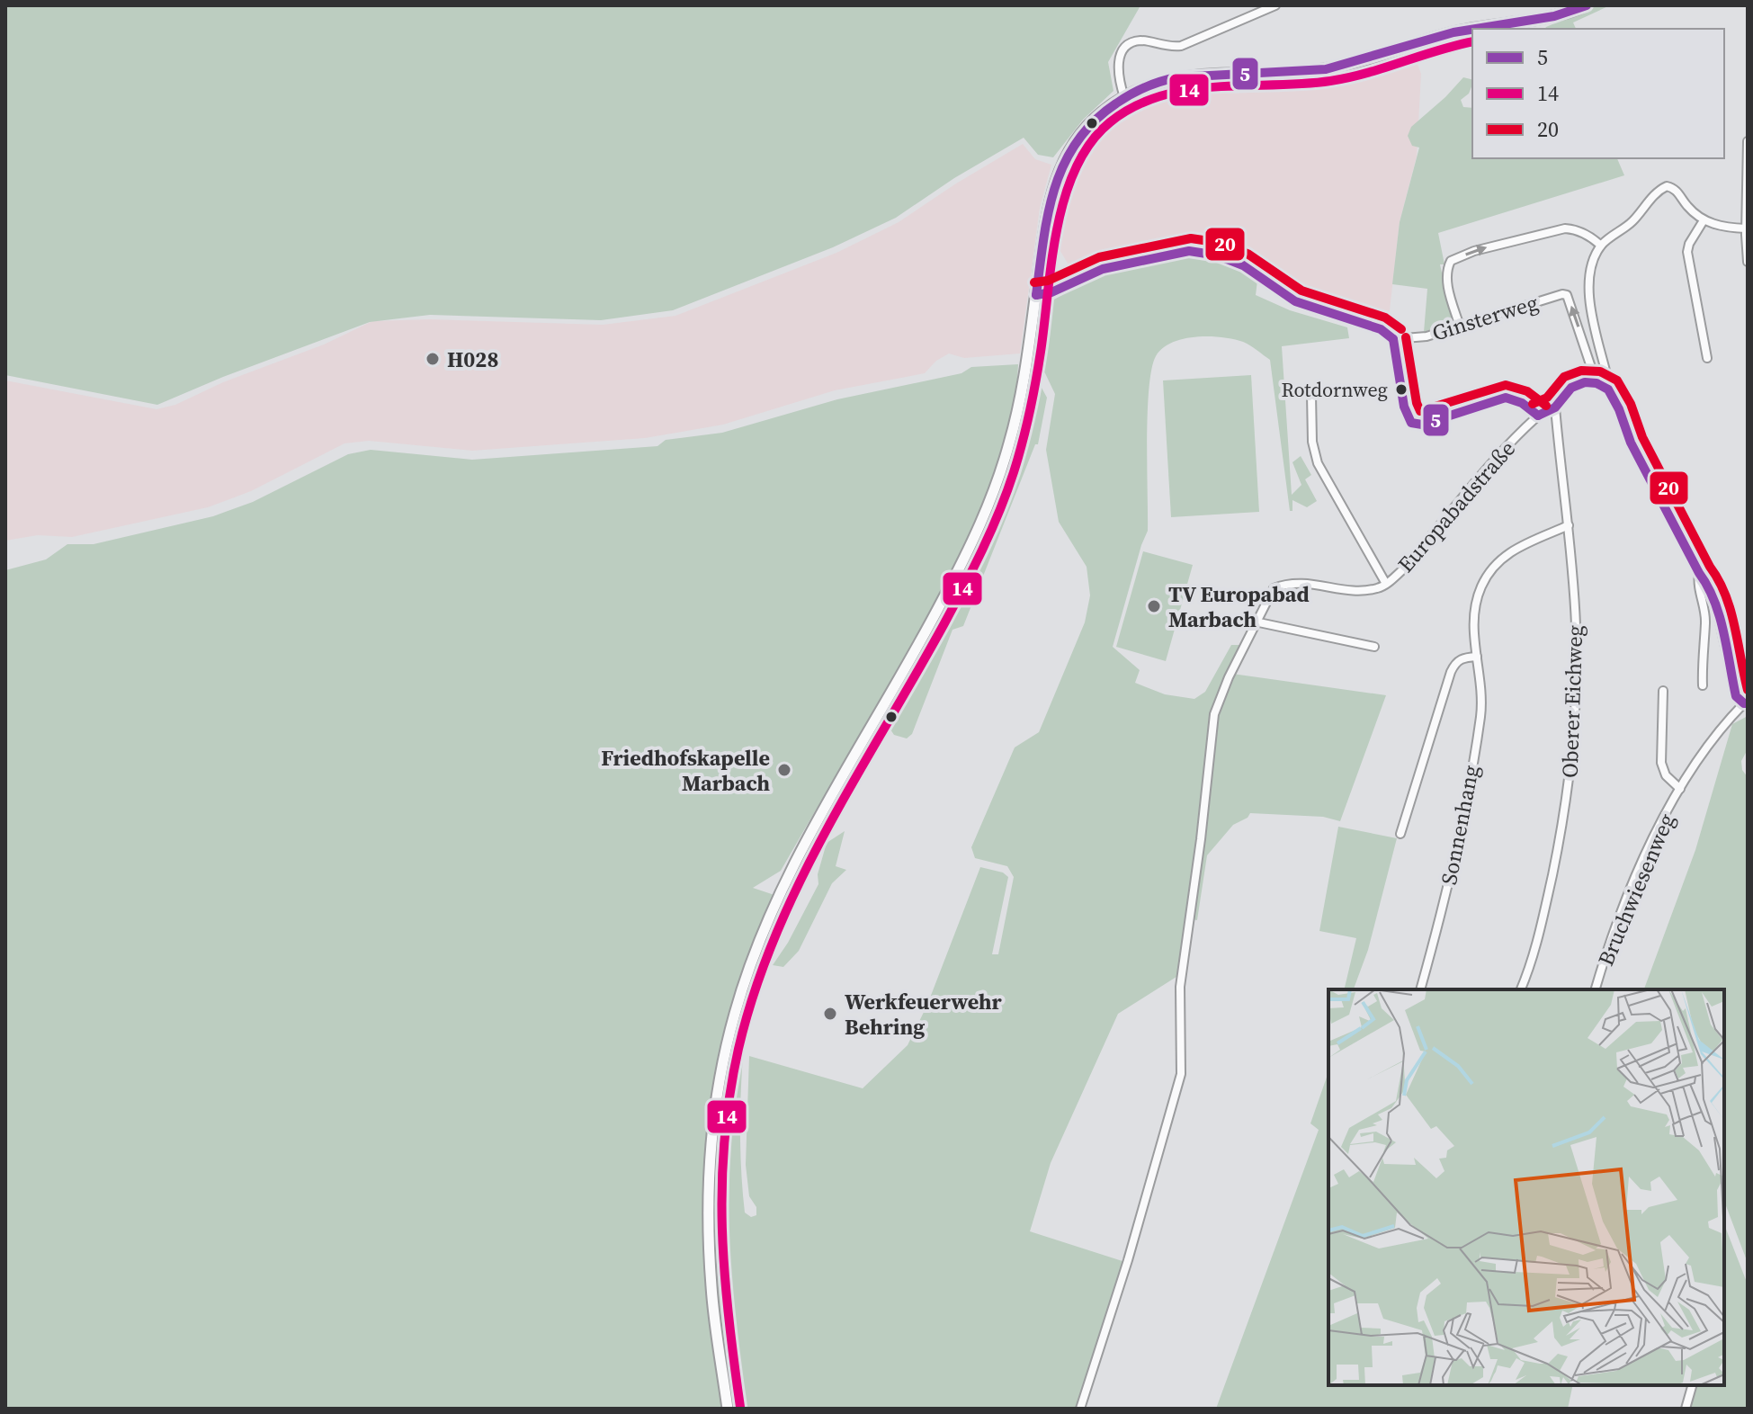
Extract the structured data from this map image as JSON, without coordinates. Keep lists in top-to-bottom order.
{
  "streets": {
    "street": [
      "Ginsterweg",
      "Europabadstraße",
      "Oberer Eichweg",
      "Sonnenhang",
      "Bruchwiesenweg"
    ]
  },
  "crossings": [
    ["Ginsterweg", "Europabadstraße"],
    ["Europabadstraße", "Oberer Eichweg"],
    ["Oberer Eichweg", "Sonnenhang"]
  ],
  "places": [
    "H028",
    "Rotdornweg",
    "TV Europabad Marbach",
    "Friedhofskapelle Marbach",
    "Werkfeuerwehr Behring"
  ],
  "lines": ["transit line 5", "transit line 14", "transit line 20"],
  "legend": ["5", "14", "20"]
}
